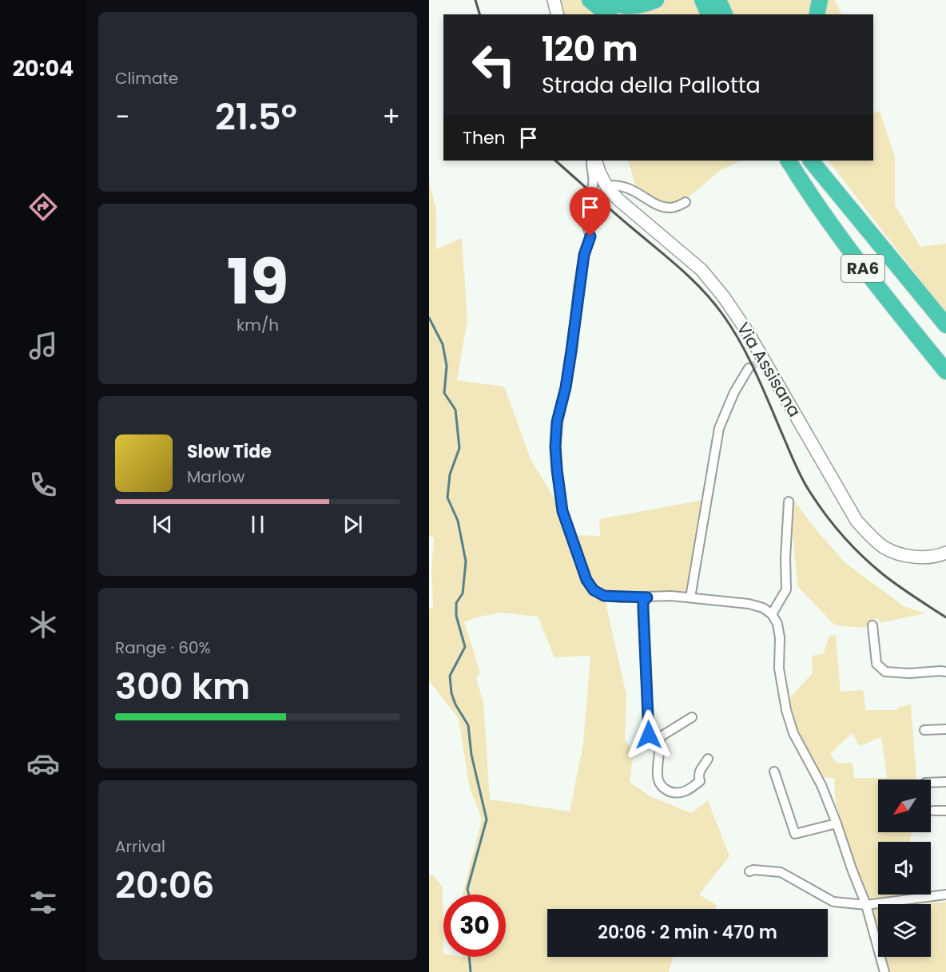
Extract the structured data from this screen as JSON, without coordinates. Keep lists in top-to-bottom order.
{
  "streets": {
    "highway": ["RA6"],
    "main road": ["Via Assisana"]
  },
  "north": "bottom left",
  "page": {
    "tabs": "20:04",
    "tile": [
      "Climate",
      ["19", "km/h"],
      ["Range · 60%", "300 km"],
      ["Arrival", "20:06"]
    ],
    "turn": ["120 m", "Strada della Pallotta"],
    "heat": ["−", "21.5°", "+"],
    "then": "Then",
    "song": ["Slow Tide", "Marlow"],
    "limit": "30",
    "trip": "20:06 · 2 min · 470 m"
  }
}
